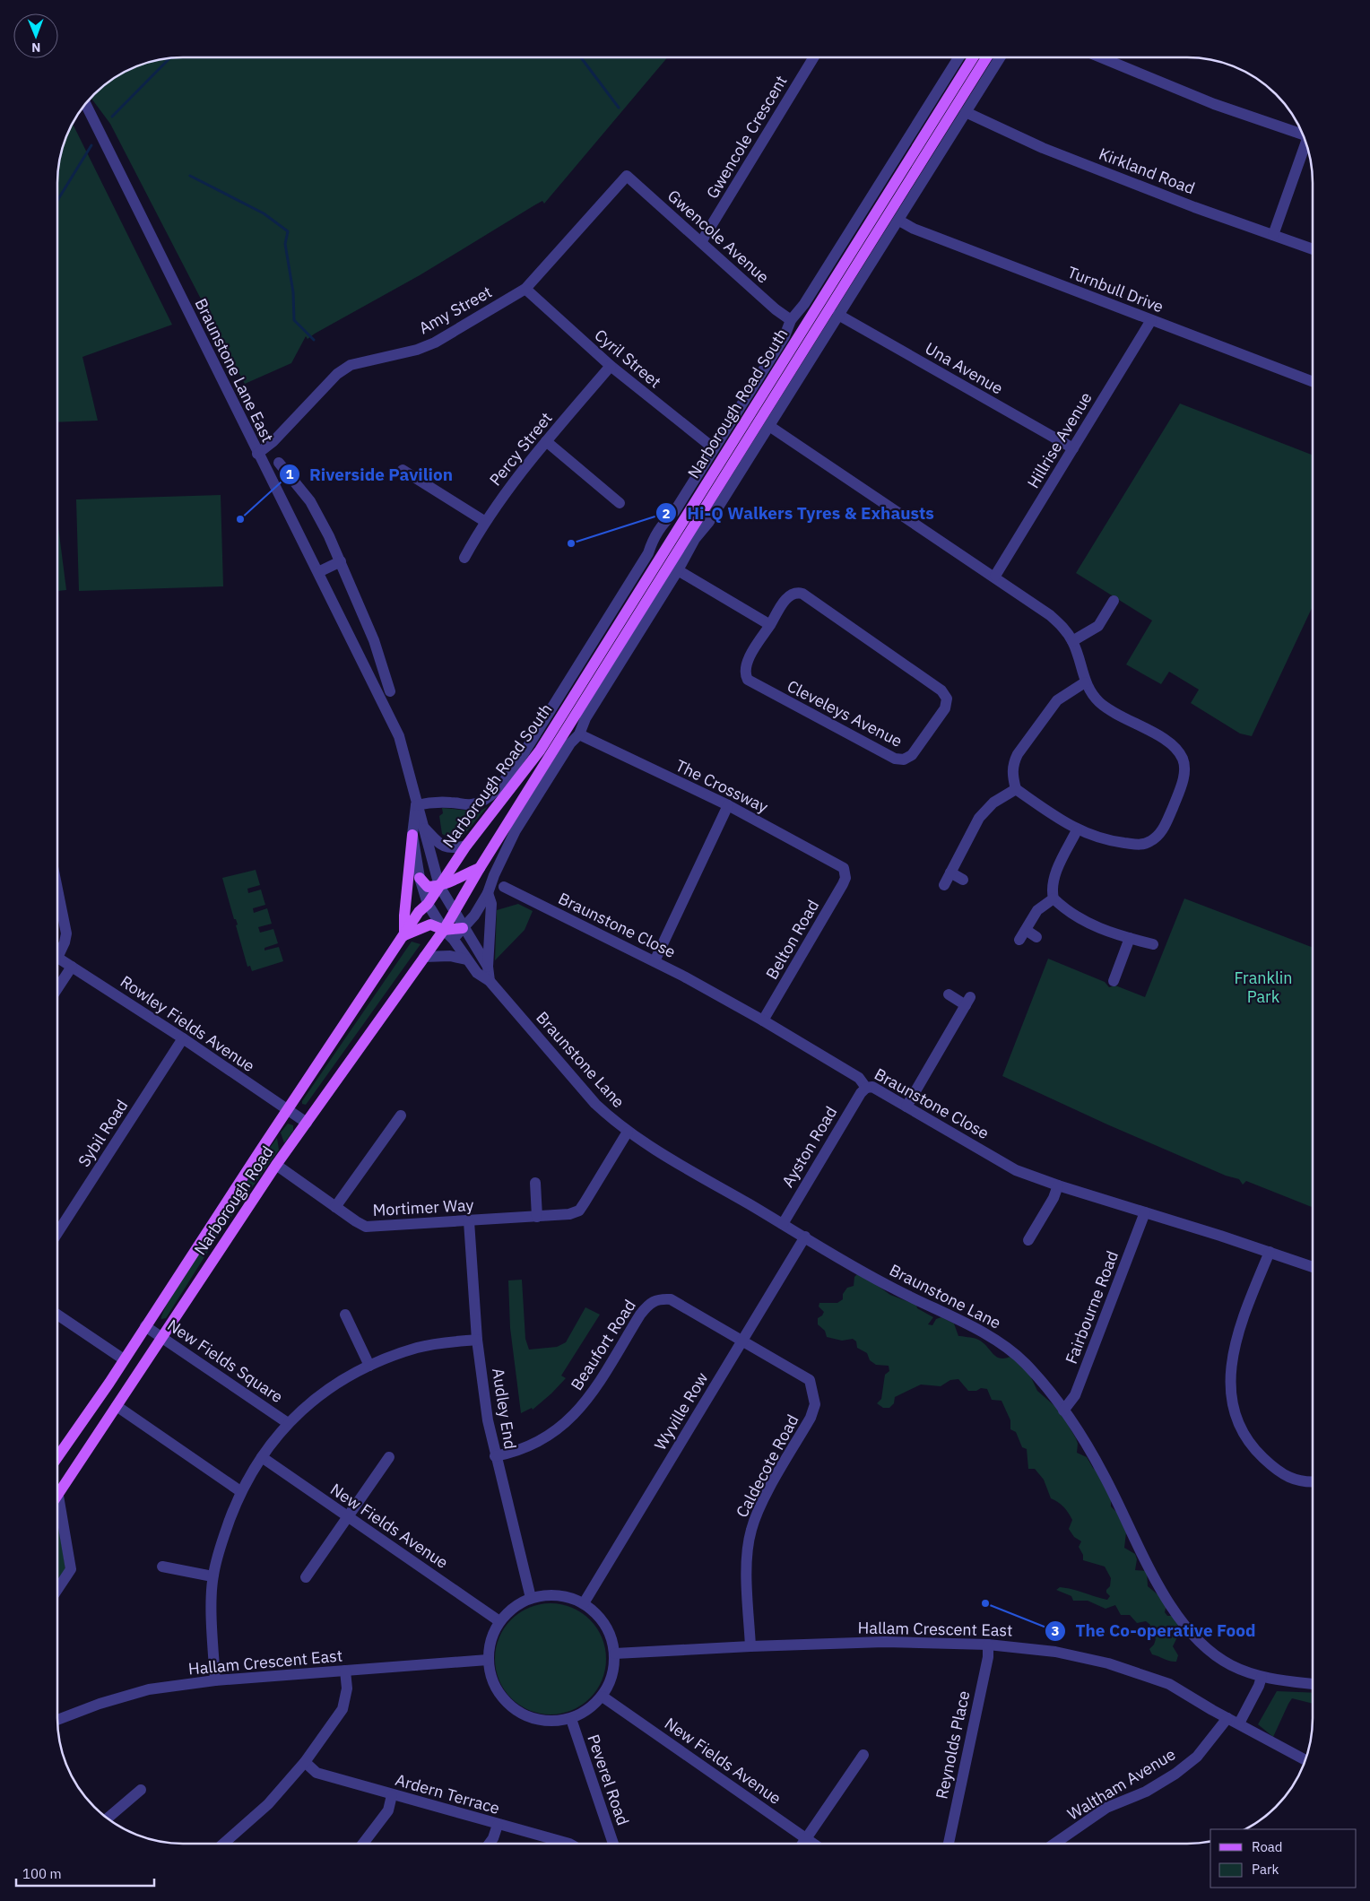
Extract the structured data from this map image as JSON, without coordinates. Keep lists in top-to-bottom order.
{
  "streets": {
    "main road": ["Narborough Road South", "Narborough Road"],
    "street": [
      "Gwencole Crescent",
      "Kirkland Road",
      "Gwencole Avenue",
      "Turnbull Drive",
      "Amy Street",
      "Cyril Street",
      "Una Avenue",
      "Braunstone Lane East",
      "Hillrise Avenue",
      "Percy Street",
      "Cleveleys Avenue",
      "The Crossway",
      "Braunstone Close",
      "Belton Road",
      "Rowley Fields Avenue",
      "Braunstone Lane",
      "Sybil Road",
      "Ayston Road",
      "Mortimer Way",
      "Fairbourne Road",
      "Beaufort Road",
      "New Fields Square",
      "Audley End",
      "Wyville Row",
      "Caldecote Road",
      "New Fields Avenue",
      "Hallam Crescent East",
      "Reynolds Place",
      "Peverel Road",
      "Waltham Avenue",
      "Ardern Terrace"
    ]
  },
  "crossings": [
    ["Gwencole Crescent", "Gwencole Avenue"],
    ["Kirkland Road", "Narborough Road South"],
    ["Gwencole Avenue", "Amy Street"],
    ["Gwencole Avenue", "Narborough Road South"],
    ["Turnbull Drive", "Narborough Road South"],
    ["Turnbull Drive", "Hillrise Avenue"],
    ["Amy Street", "Cyril Street"],
    ["Amy Street", "Braunstone Lane East"],
    ["Cyril Street", "Narborough Road South"],
    ["Cyril Street", "Percy Street"],
    ["Una Avenue", "Narborough Road South"],
    ["Una Avenue", "Hillrise Avenue"],
    ["Braunstone Lane East", "Narborough Road South"],
    ["Braunstone Lane East", "Braunstone Lane"],
    ["Braunstone Lane East", "Narborough Road"],
    ["Narborough Road South", "The Crossway"],
    ["Narborough Road South", "Braunstone Lane"],
    ["Narborough Road South", "Narborough Road"],
    ["The Crossway", "Belton Road"],
    ["Braunstone Close", "Belton Road"],
    ["Braunstone Close", "Ayston Road"],
    ["Braunstone Close", "Fairbourne Road"],
    ["Rowley Fields Avenue", "Sybil Road"],
    ["Rowley Fields Avenue", "Narborough Road"],
    ["Braunstone Lane", "Ayston Road"],
    ["Braunstone Lane", "Narborough Road"],
    ["Braunstone Lane", "Mortimer Way"],
    ["Braunstone Lane", "Fairbourne Road"],
    ["Braunstone Lane", "Wyville Row"],
    ["Narborough Road", "Mortimer Way"],
    ["Narborough Road", "New Fields Square"],
    ["Mortimer Way", "Audley End"],
    ["Beaufort Road", "Audley End"],
    ["Beaufort Road", "Wyville Row"],
    ["Beaufort Road", "Caldecote Road"],
    ["Audley End", "Wyville Row"],
    ["Audley End", "New Fields Avenue"],
    ["Audley End", "Hallam Crescent East"],
    ["Audley End", "Peverel Road"],
    ["Wyville Row", "Caldecote Road"],
    ["Wyville Row", "New Fields Avenue"],
    ["Wyville Row", "Hallam Crescent East"],
    ["Wyville Row", "Peverel Road"],
    ["Caldecote Road", "Hallam Crescent East"],
    ["New Fields Avenue", "Hallam Crescent East"],
    ["New Fields Avenue", "Peverel Road"],
    ["Hallam Crescent East", "Reynolds Place"],
    ["Hallam Crescent East", "Peverel Road"],
    ["Hallam Crescent East", "Waltham Avenue"]
  ],
  "parks": ["Franklin Park"],
  "places": ["Riverside Pavilion", "Hi-Q Walkers Tyres & Exhausts", "The Co-operative Food"],
  "legend": ["Road", "Park"],
  "scale_bar": "100 m",
  "north": "bottom"
}
